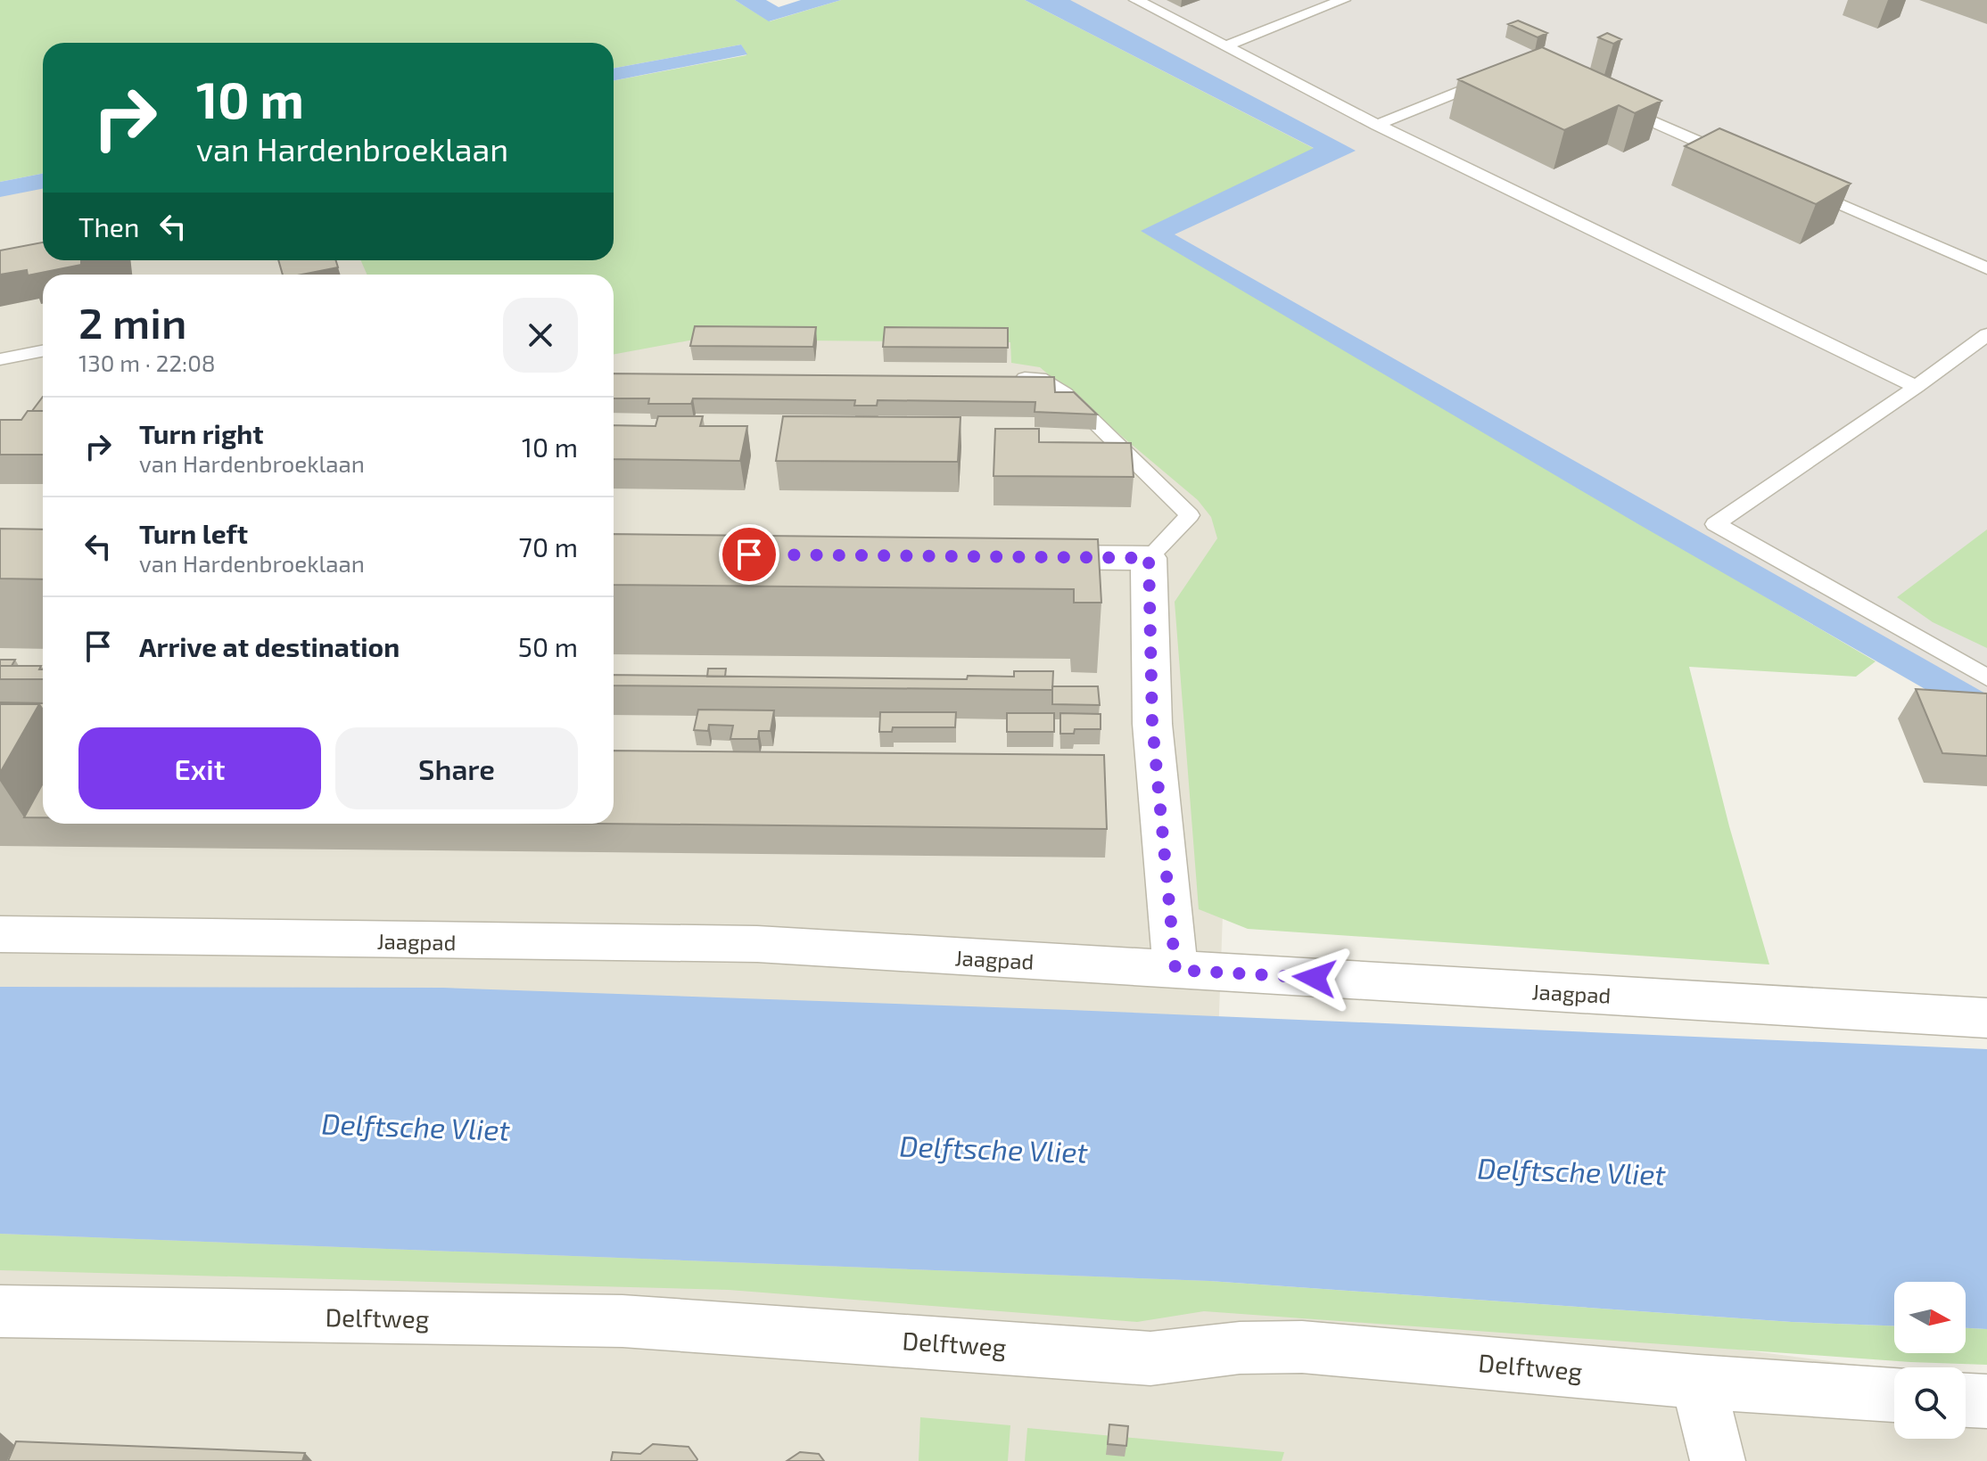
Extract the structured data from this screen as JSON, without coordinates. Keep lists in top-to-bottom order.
{
  "streets": {
    "street": ["Jaagpad", "Delftweg"]
  },
  "water": ["Delftsche Vliet"],
  "north": "right",
  "page": {
    "turn": ["10 m", "van Hardenbroeklaan"],
    "then": "Then",
    "heading": ["2 min", "130 m · 22:08"],
    "list": [
      {
        "name": "Turn right",
        "note": "van Hardenbroeklaan",
        "value": "10 m"
      },
      {
        "name": "Turn left",
        "note": "van Hardenbroeklaan",
        "value": "70 m"
      },
      {
        "name": "Arrive at destination",
        "value": "50 m"
      }
    ],
    "buttons": ["Exit", "Share"]
  }
}
